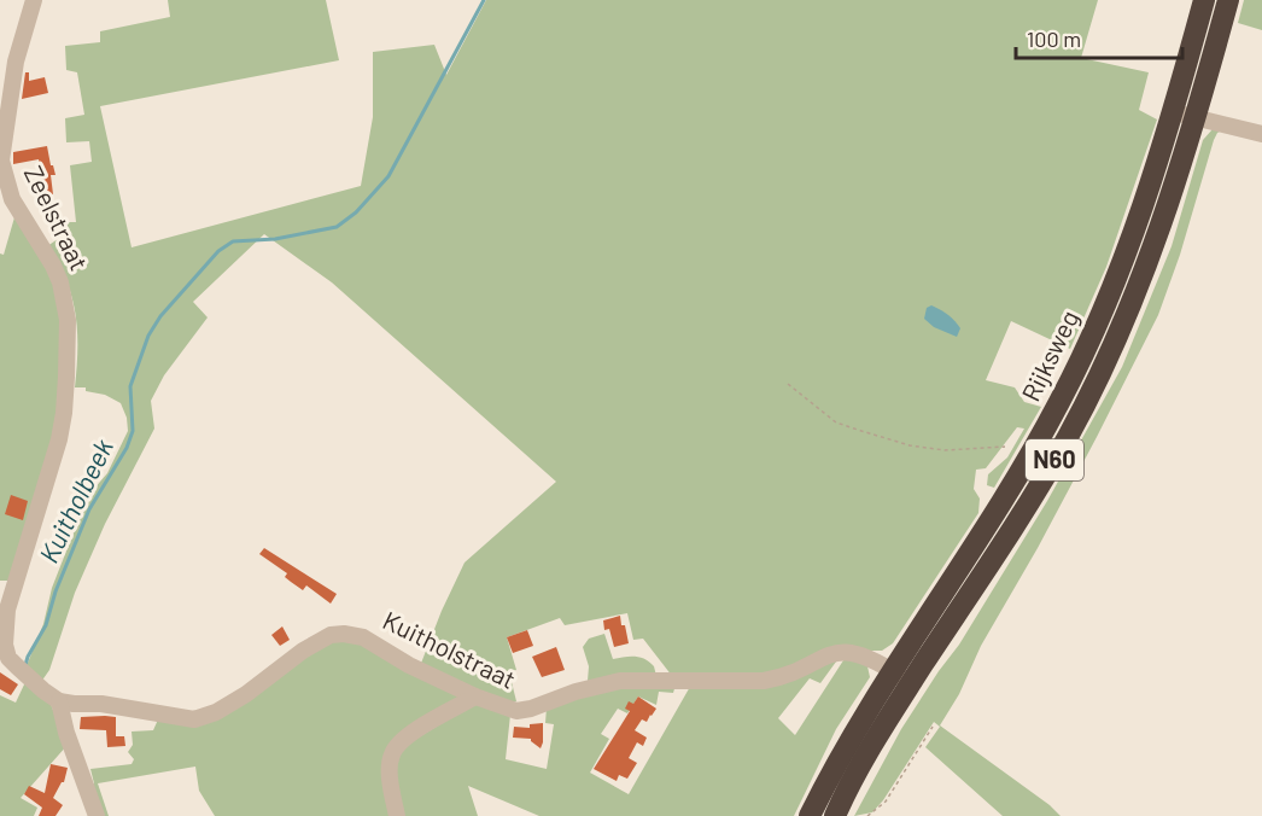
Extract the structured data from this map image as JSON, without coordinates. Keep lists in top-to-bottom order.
{
  "streets": {
    "highway": ["Rijksweg", "N60"],
    "street": ["Zeelstraat", "Kuitholstraat"]
  },
  "crossings": [
    ["Zeelstraat", "Kuitholstraat"],
    ["Rijksweg", "Kuitholstraat"]
  ],
  "water": ["Kuitholbeek"],
  "scale_bar": "100 m"
}
